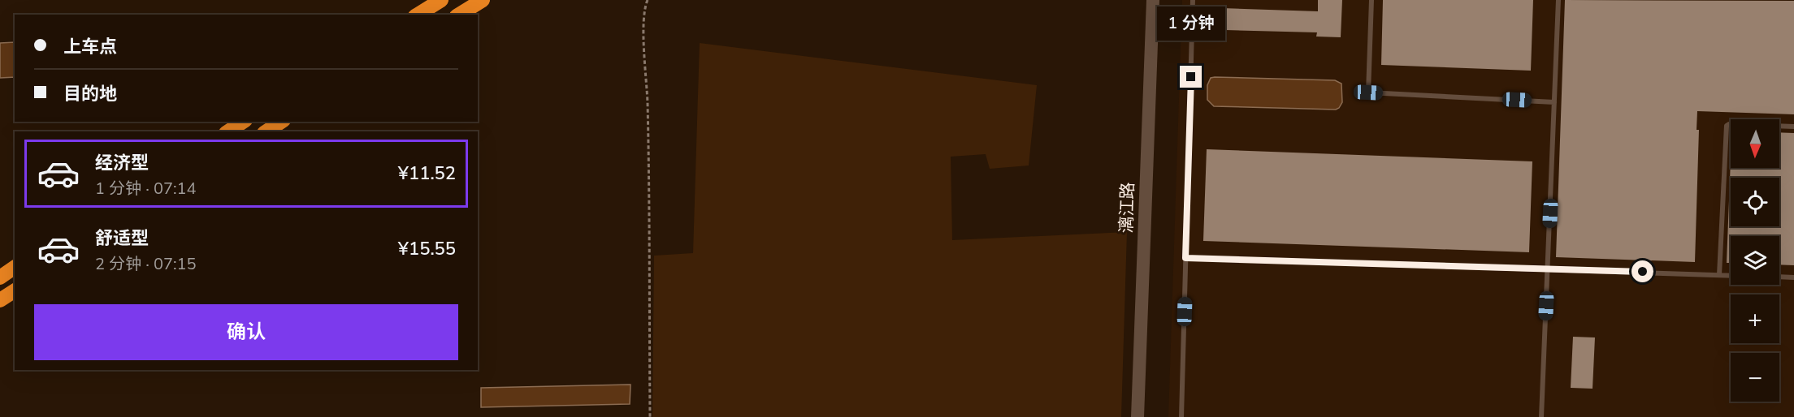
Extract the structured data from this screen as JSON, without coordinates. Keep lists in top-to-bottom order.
{
  "streets": {
    "street": ["漓江路"]
  },
  "north": "bottom",
  "page": {
    "bubble": "1 分钟",
    "banner": ["上车点", "目的地"],
    "map_buttons": ["+", "−"],
    "list": [
      {
        "name": "经济型",
        "note": "1 分钟 · 07:14",
        "value": "¥11.52"
      },
      {
        "name": "舒适型",
        "note": "2 分钟 · 07:15",
        "value": "¥15.55"
      }
    ],
    "buttons": "确认"
  }
}
